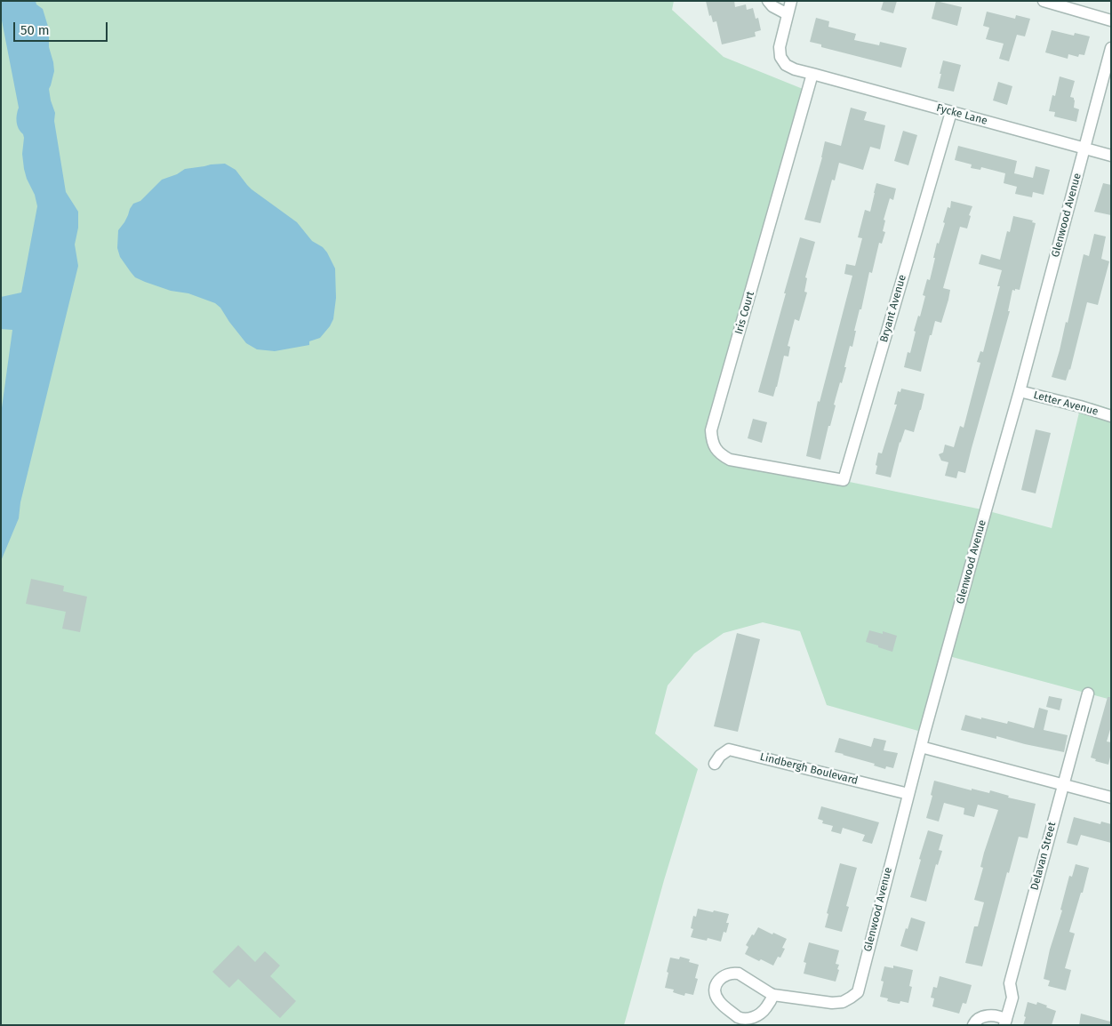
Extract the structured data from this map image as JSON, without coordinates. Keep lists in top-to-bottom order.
{
  "streets": {
    "street": [
      "Fycke Lane",
      "Glenwood Avenue",
      "Bryant Avenue",
      "Iris Court",
      "Letter Avenue",
      "Lindbergh Boulevard",
      "Delavan Street"
    ]
  },
  "crossings": [
    ["Fycke Lane", "Glenwood Avenue"],
    ["Fycke Lane", "Bryant Avenue"],
    ["Fycke Lane", "Iris Court"],
    ["Glenwood Avenue", "Letter Avenue"],
    ["Glenwood Avenue", "Lindbergh Boulevard"],
    ["Bryant Avenue", "Iris Court"]
  ],
  "scale_bar": "50 m"
}
